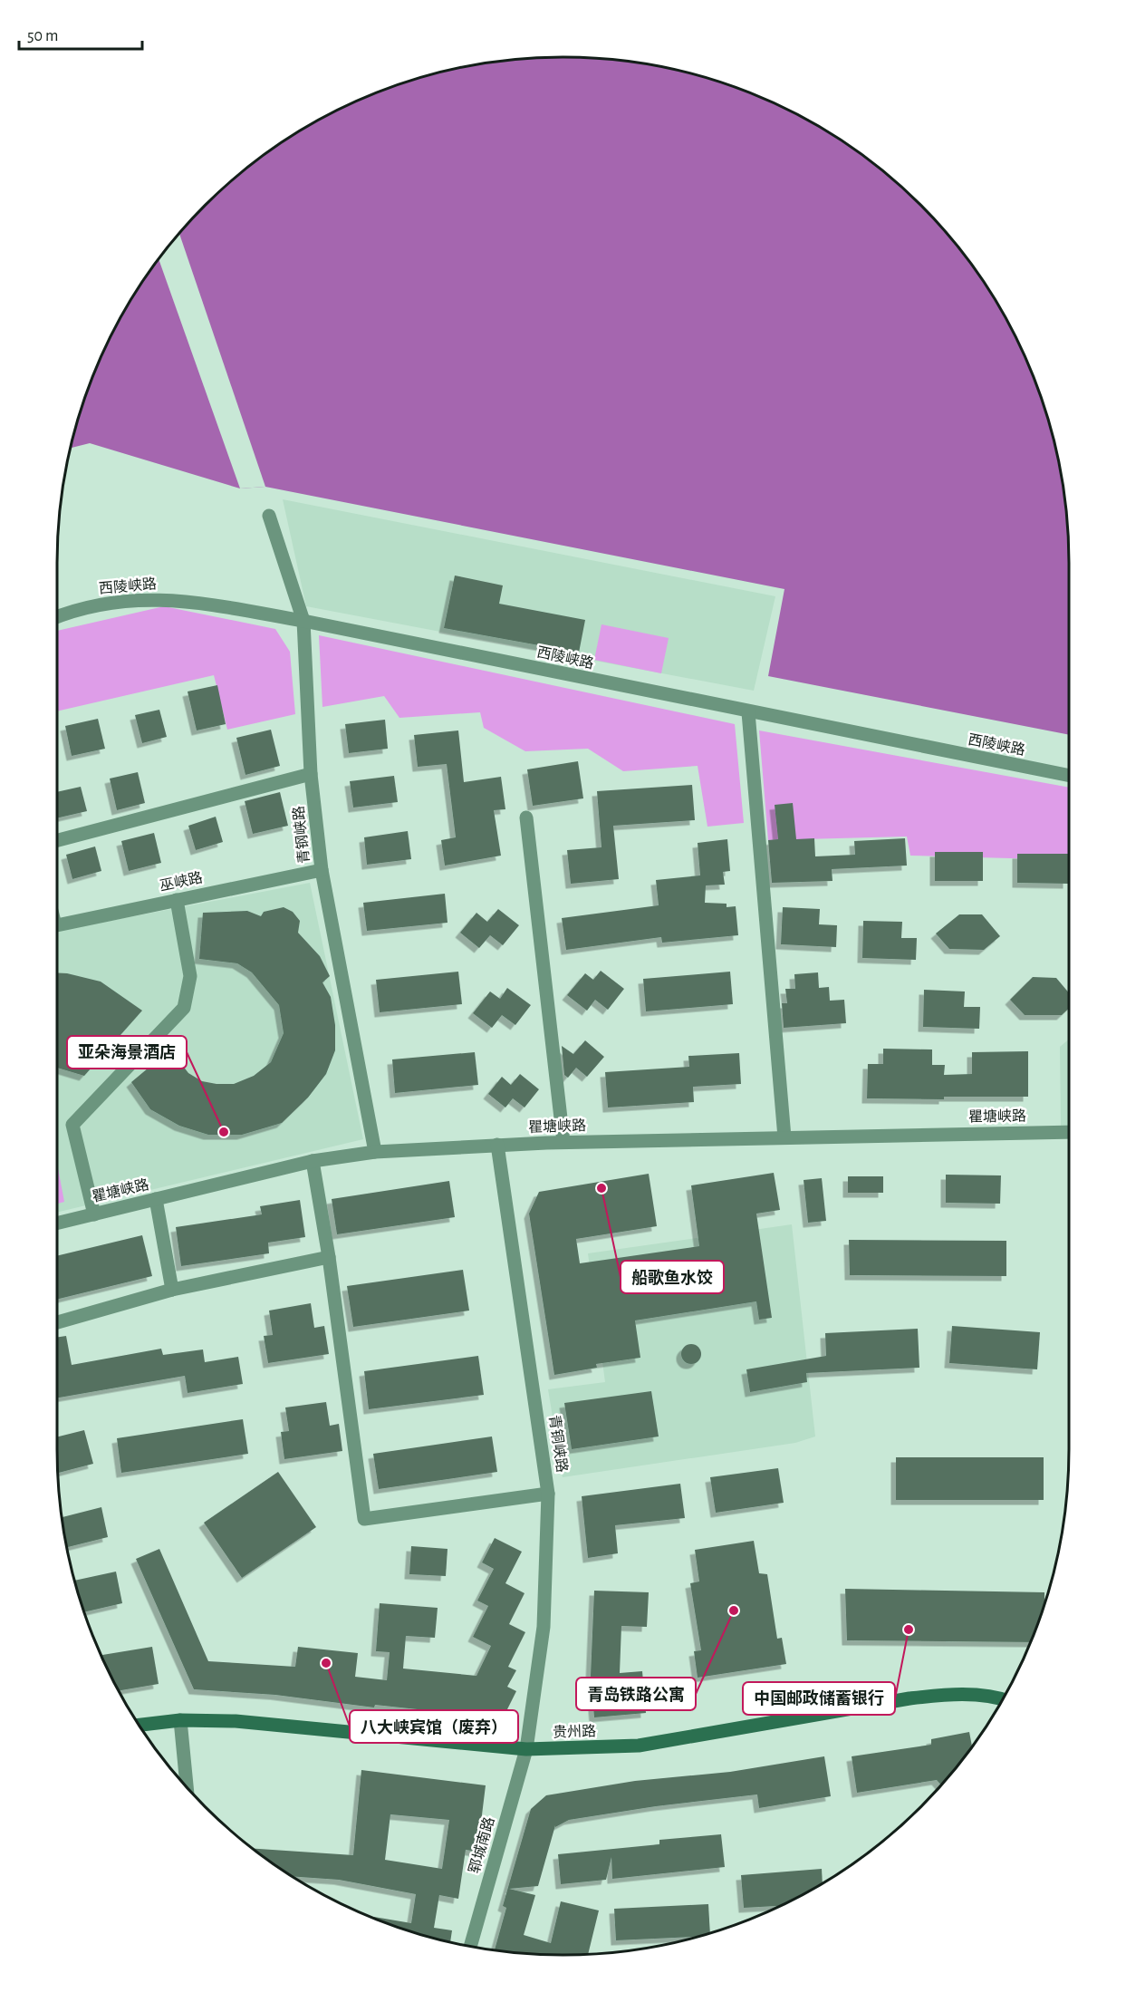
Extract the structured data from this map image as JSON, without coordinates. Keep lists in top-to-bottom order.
{
  "streets": {
    "main road": ["贵州路"],
    "street": [
      "西陵峡路",
      "青钢峡路",
      "巫峡路",
      "瞿塘峡路",
      "青铜峡路",
      "郓城南路"
    ]
  },
  "crossings": [
    ["西陵峡路", "青钢峡路"],
    ["青钢峡路", "巫峡路"],
    ["青钢峡路", "瞿塘峡路"],
    ["瞿塘峡路", "青铜峡路"],
    ["青铜峡路", "贵州路"],
    ["青铜峡路", "郓城南路"],
    ["贵州路", "郓城南路"]
  ],
  "places": [
    "亚朵海景酒店",
    "船歌鱼水饺",
    "青岛铁路公寓",
    "中国邮政储蓄银行",
    "八大峡宾馆（废弃）"
  ],
  "scale_bar": "50 m"
}
